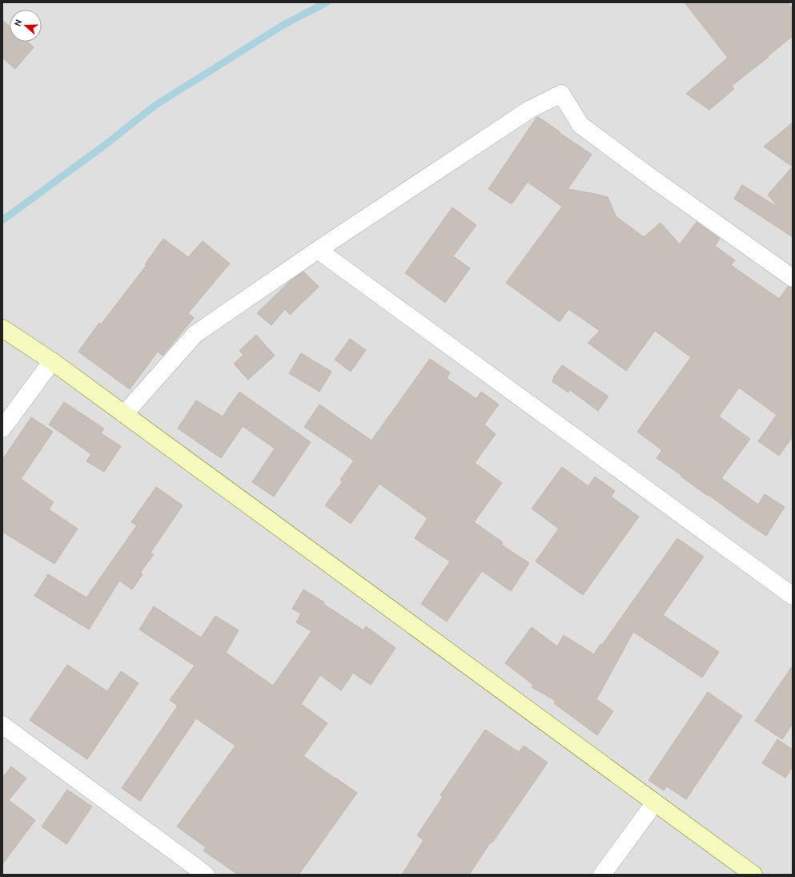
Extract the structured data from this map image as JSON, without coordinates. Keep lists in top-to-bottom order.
{
  "north": "left"
}
